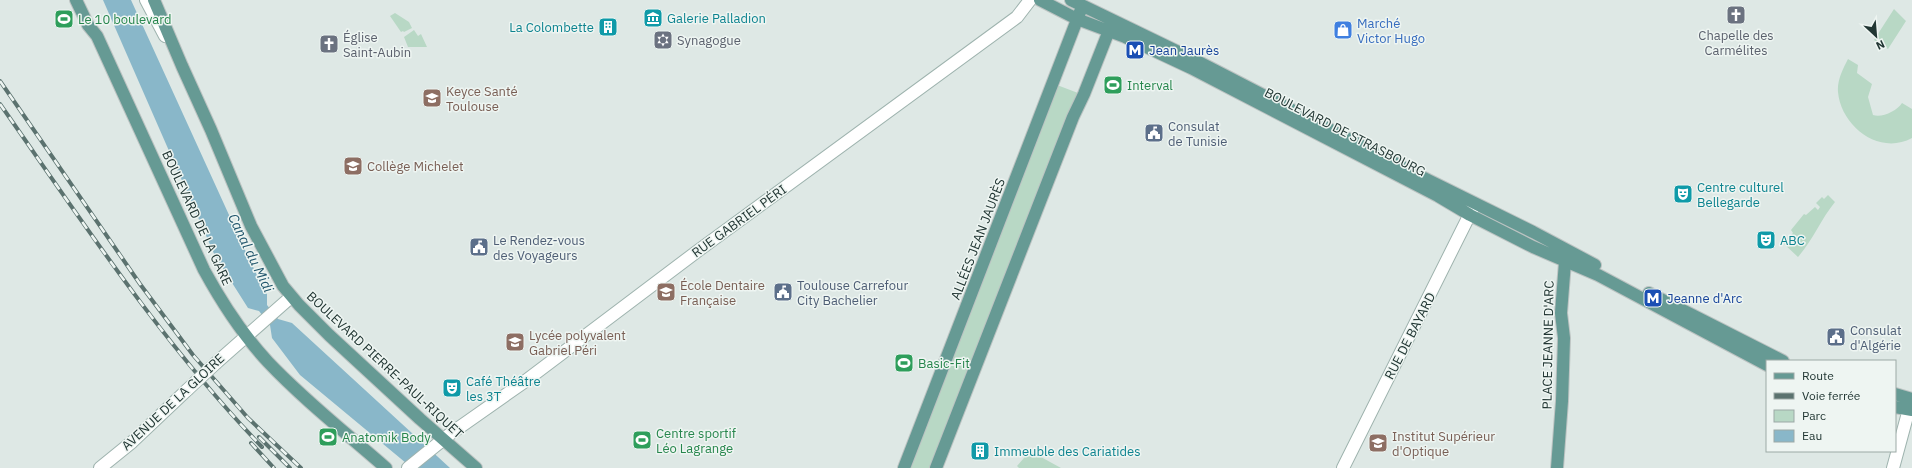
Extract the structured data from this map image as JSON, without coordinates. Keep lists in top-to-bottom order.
{
  "streets": {
    "main road": [
      "BOULEVARD DE STRASBOURG",
      "BOULEVARD DE LA GARE",
      "ALLÉES JEAN JAURÈS",
      "PLACE JEANNE D'ARC",
      "BOULEVARD PIERRE-PAUL-RIQUET"
    ],
    "street": ["RUE GABRIEL PÉRI", "RUE DE BAYARD", "AVENUE DE LA GLOIRE"]
  },
  "crossings": [
    ["BOULEVARD DE STRASBOURG", "RUE DE BAYARD"],
    ["BOULEVARD DE STRASBOURG", "PLACE JEANNE D'ARC"],
    ["BOULEVARD DE LA GARE", "AVENUE DE LA GLOIRE"],
    ["RUE GABRIEL PÉRI", "BOULEVARD PIERRE-PAUL-RIQUET"],
    ["BOULEVARD PIERRE-PAUL-RIQUET", "AVENUE DE LA GLOIRE"]
  ],
  "water": ["Canal du Midi"],
  "places": {
    "church": ["Chapelle des Carmélites", "Église Saint-Aubin"],
    "museum": ["Galerie Palladion"],
    "sports": [
      "Le 10 boulevard",
      "Interval",
      "Basic-Fit",
      "Anatomik Body",
      "Centre sportif Léo Lagrange"
    ],
    "building": ["La Colombette", "Immeuble des Cariatides"],
    "shop": ["Marché Victor Hugo"],
    "synagogue": ["Synagogue"],
    "metro station": ["Jean Jaurès", "Jeanne d'Arc"],
    "school or university": [
      "Keyce Santé Toulouse",
      "Collège Michelet",
      "École Dentaire Française",
      "Lycée polyvalent Gabriel Péri",
      "Institut Supérieur d'Optique"
    ],
    "public building": [
      "Consulat de Tunisie",
      "Le Rendez-vous des Voyageurs",
      "Toulouse Carrefour City Bachelier",
      "Consulat d'Algérie"
    ],
    "theatre": ["Centre culturel Bellegarde", "ABC", "Café Théâtre les 3T"]
  },
  "legend": [
    "Route",
    "Voie ferrée",
    "Parc",
    "Eau"
  ],
  "north": "bottom right"
}
